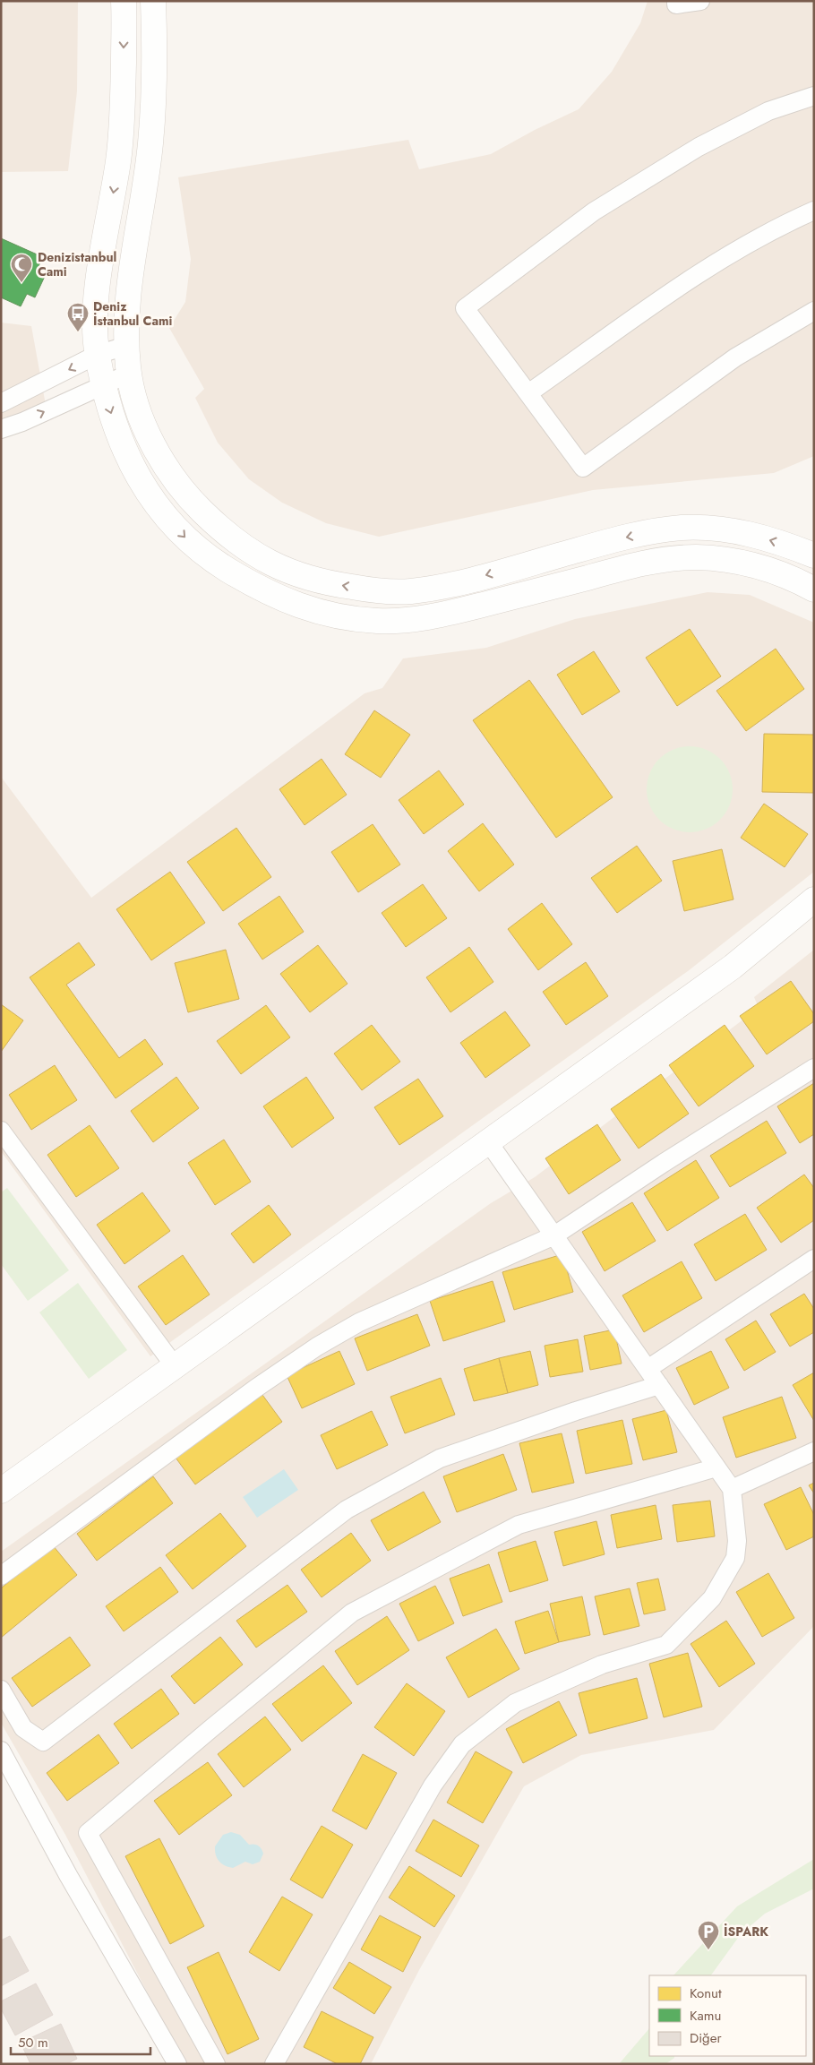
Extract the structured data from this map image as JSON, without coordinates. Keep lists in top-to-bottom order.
{
  "places": {
    "mosque": ["Denizistanbul Cami"],
    "bus stop": ["Deniz İstanbul Cami"],
    "parking": ["İSPARK"]
  },
  "legend": ["Konut", "Kamu", "Diğer"],
  "scale_bar": "50 m"
}
